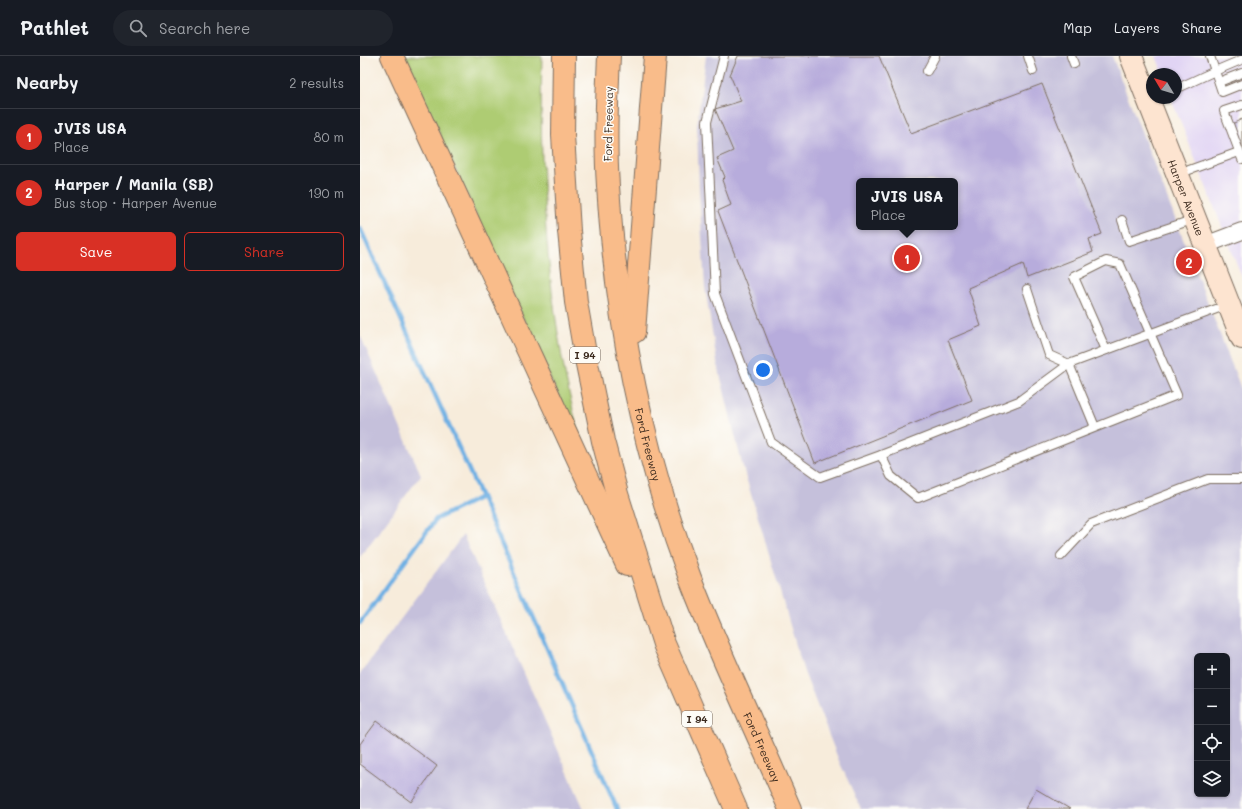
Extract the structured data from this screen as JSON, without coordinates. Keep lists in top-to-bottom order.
{
  "streets": {
    "highway": ["Ford Freeway", "I 94"],
    "main road": ["Harper Avenue"]
  },
  "north": "top left",
  "page": {
    "header": "Pathlet",
    "search": "Search here",
    "nav": ["Map", "Layers", "Share"],
    "heading": ["Nearby", "2 results"],
    "list": [
      {
        "mark": "1",
        "name": "JVIS USA",
        "note": "Place",
        "value": "80 m"
      },
      {
        "mark": "2",
        "name": "Harper / Manila (SB)",
        "note": "Bus stop · Harper Avenue",
        "value": "190 m"
      }
    ],
    "popup": ["JVIS USA", "Place"],
    "buttons": ["Save", "Share"],
    "pins": ["1", "2"],
    "map_buttons": ["+", "−"]
  }
}
